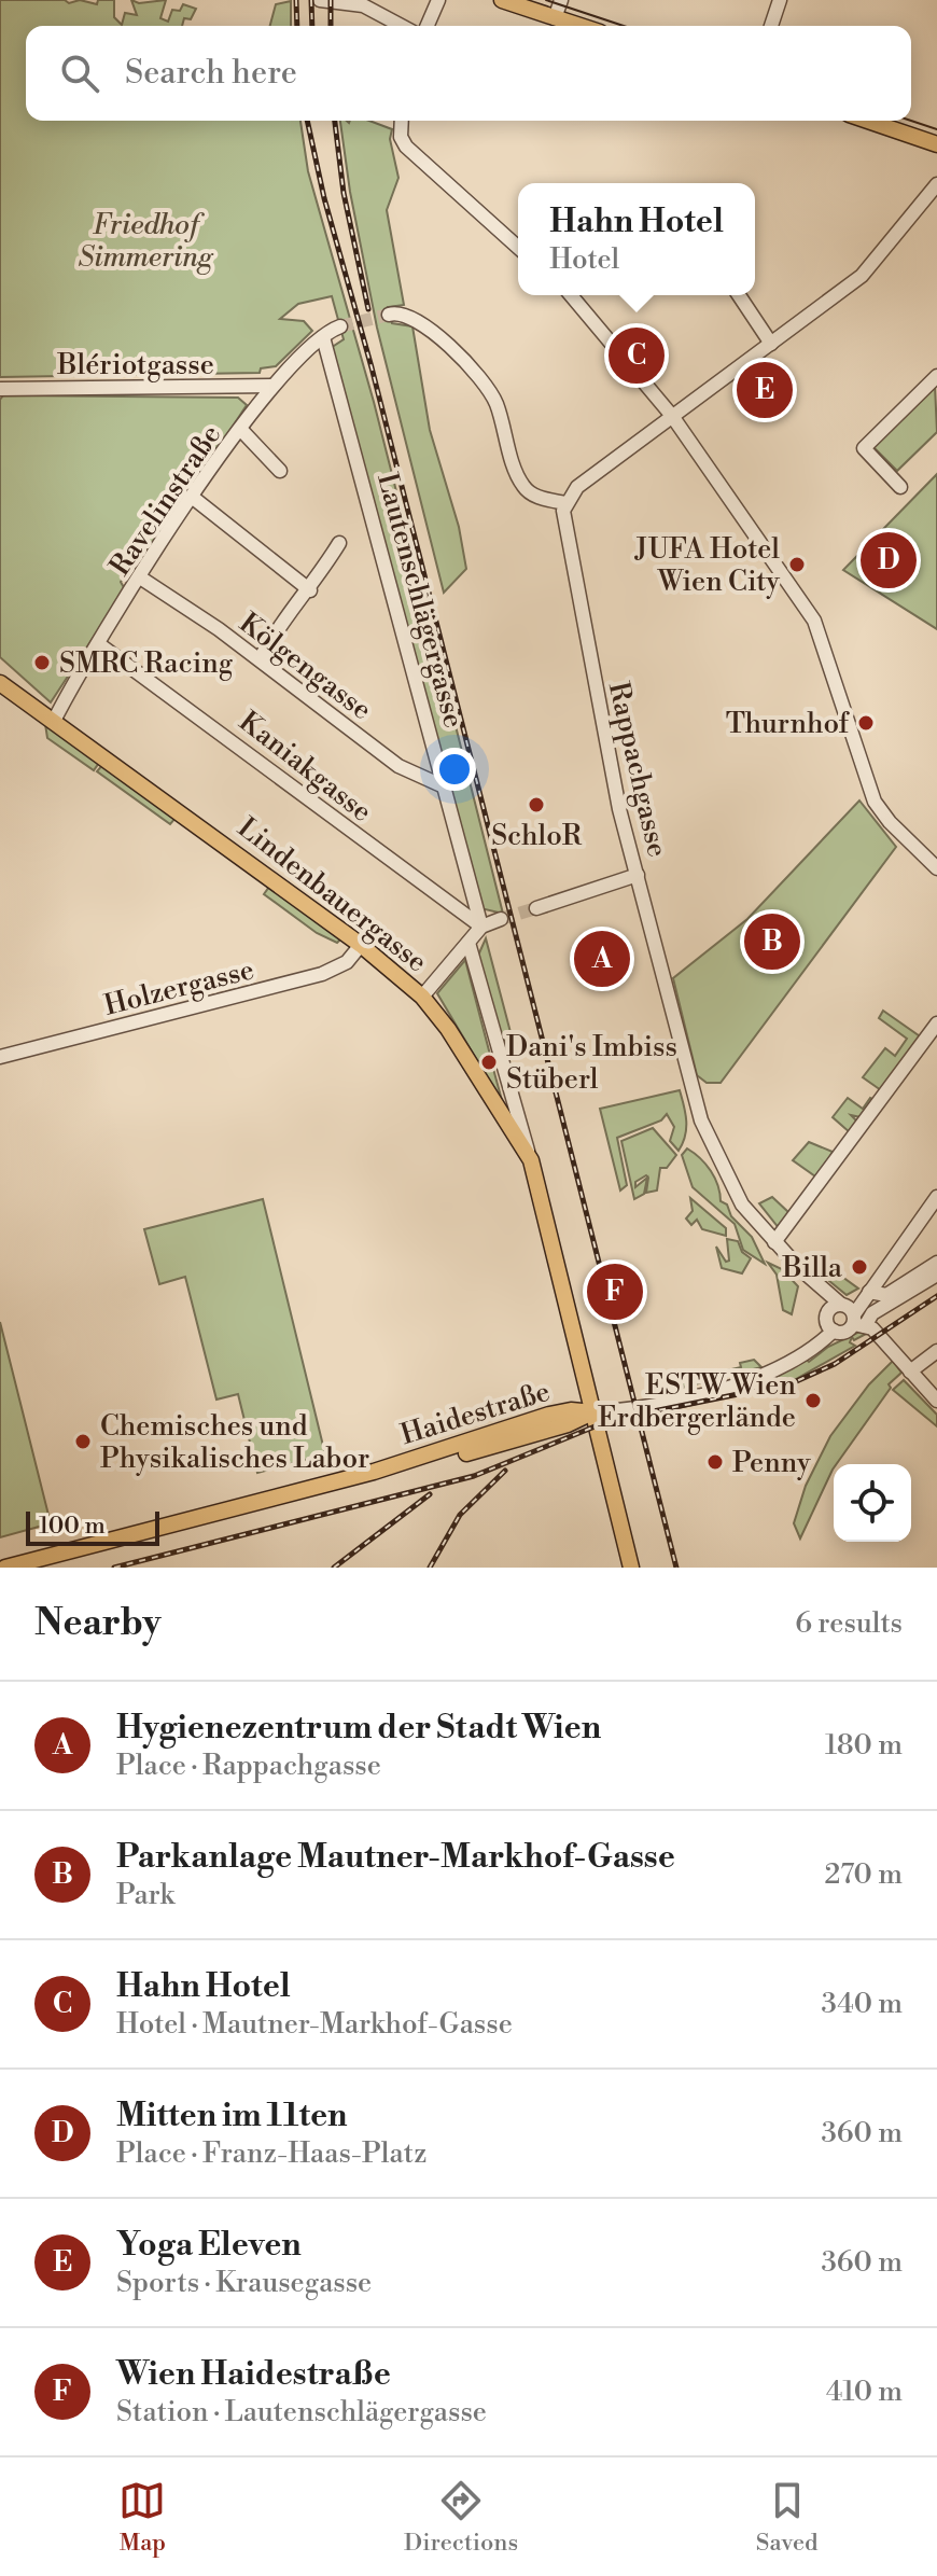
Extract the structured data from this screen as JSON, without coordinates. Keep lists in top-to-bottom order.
{
  "streets": {
    "main road": ["Lindenbauergasse", "Haidestraße"],
    "street": [
      "Blériotgasse",
      "Ravelinstraße",
      "Lautenschlägergasse",
      "Kölgengasse",
      "Kaniakgasse",
      "Rappachgasse",
      "Holzergasse"
    ]
  },
  "crossings": [
    ["Blériotgasse", "Ravelinstraße"],
    ["Ravelinstraße", "Lautenschlägergasse"],
    ["Ravelinstraße", "Kölgengasse"],
    ["Ravelinstraße", "Kaniakgasse"],
    ["Ravelinstraße", "Lindenbauergasse"],
    ["Lautenschlägergasse", "Kölgengasse"],
    ["Lautenschlägergasse", "Kaniakgasse"],
    ["Rappachgasse", "Haidestraße"],
    ["Lindenbauergasse", "Holzergasse"]
  ],
  "parks": ["Friedhof Simmering"],
  "places": [
    "JUFA Hotel Wien City",
    "SMRC Racing",
    "Thurnhof",
    "SchloR",
    "Dani's Imbiss Stüberl",
    "Billa",
    "ESTW Wien Erdbergerlände",
    "Chemisches und Physikalisches Labor",
    "Penny"
  ],
  "scale_bar": "100 m",
  "page": {
    "search": "Search here",
    "popup": ["Hahn Hotel", "Hotel"],
    "pins": [
      "C",
      "E",
      "D",
      "B",
      "A",
      "F"
    ],
    "scale": "100 m",
    "heading": ["Nearby", "6 results"],
    "list": [
      {
        "mark": "A",
        "name": "Hygienezentrum der Stadt Wien",
        "note": "Place · Rappachgasse",
        "value": "180 m"
      },
      {
        "mark": "B",
        "name": "Parkanlage Mautner-Markhof-Gasse",
        "note": "Park",
        "value": "270 m"
      },
      {
        "mark": "C",
        "name": "Hahn Hotel",
        "note": "Hotel · Mautner-Markhof-Gasse",
        "value": "340 m"
      },
      {
        "mark": "D",
        "name": "Mitten im 11ten",
        "note": "Place · Franz-Haas-Platz",
        "value": "360 m"
      },
      {
        "mark": "E",
        "name": "Yoga Eleven",
        "note": "Sports · Krausegasse",
        "value": "360 m"
      },
      {
        "mark": "F",
        "name": "Wien Haidestraße",
        "note": "Station · Lautenschlägergasse",
        "value": "410 m"
      }
    ],
    "nav": ["Map", "Directions", "Saved"]
  }
}
